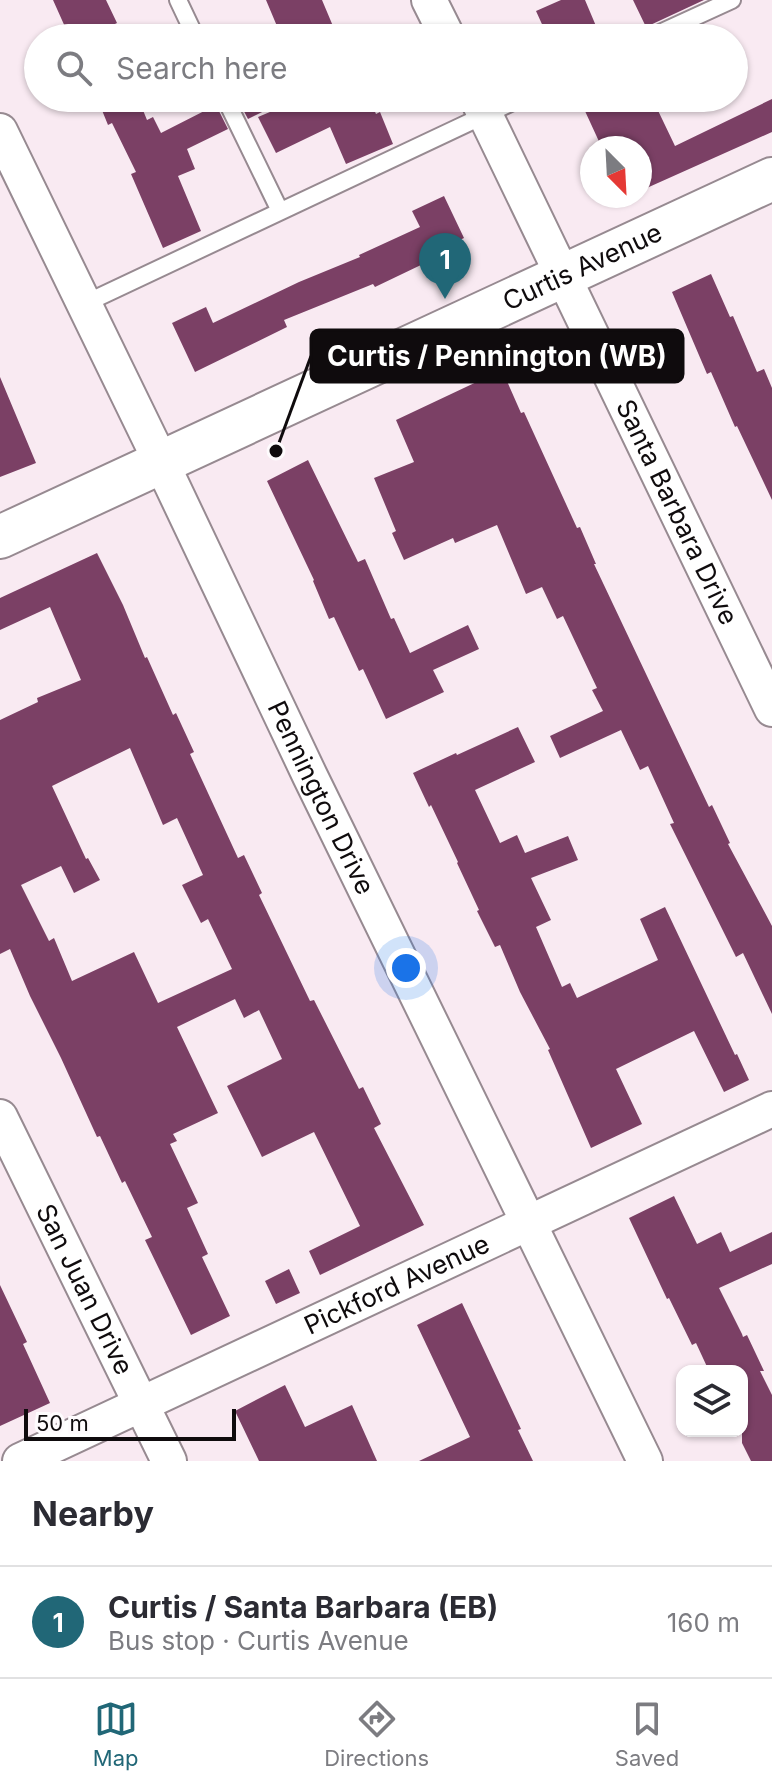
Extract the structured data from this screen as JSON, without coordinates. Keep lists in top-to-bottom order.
{
  "streets": {
    "street": [
      "Curtis Avenue",
      "Santa Barbara Drive",
      "Pennington Drive",
      "Pickford Avenue",
      "San Juan Drive"
    ]
  },
  "crossings": [
    ["Curtis Avenue", "Santa Barbara Drive"],
    ["Curtis Avenue", "Pennington Drive"],
    ["Pennington Drive", "Pickford Avenue"],
    ["Pickford Avenue", "San Juan Drive"]
  ],
  "places": ["Curtis / Pennington (WB)"],
  "scale_bar": "50 m",
  "north": "bottom right",
  "page": {
    "search": "Search here",
    "pins": "1",
    "scale": "50 m",
    "heading": "Nearby",
    "list": [
      {
        "mark": "1",
        "name": "Curtis / Santa Barbara (EB)",
        "note": "Bus stop · Curtis Avenue",
        "value": "160 m"
      }
    ],
    "nav": ["Map", "Directions", "Saved"]
  }
}
